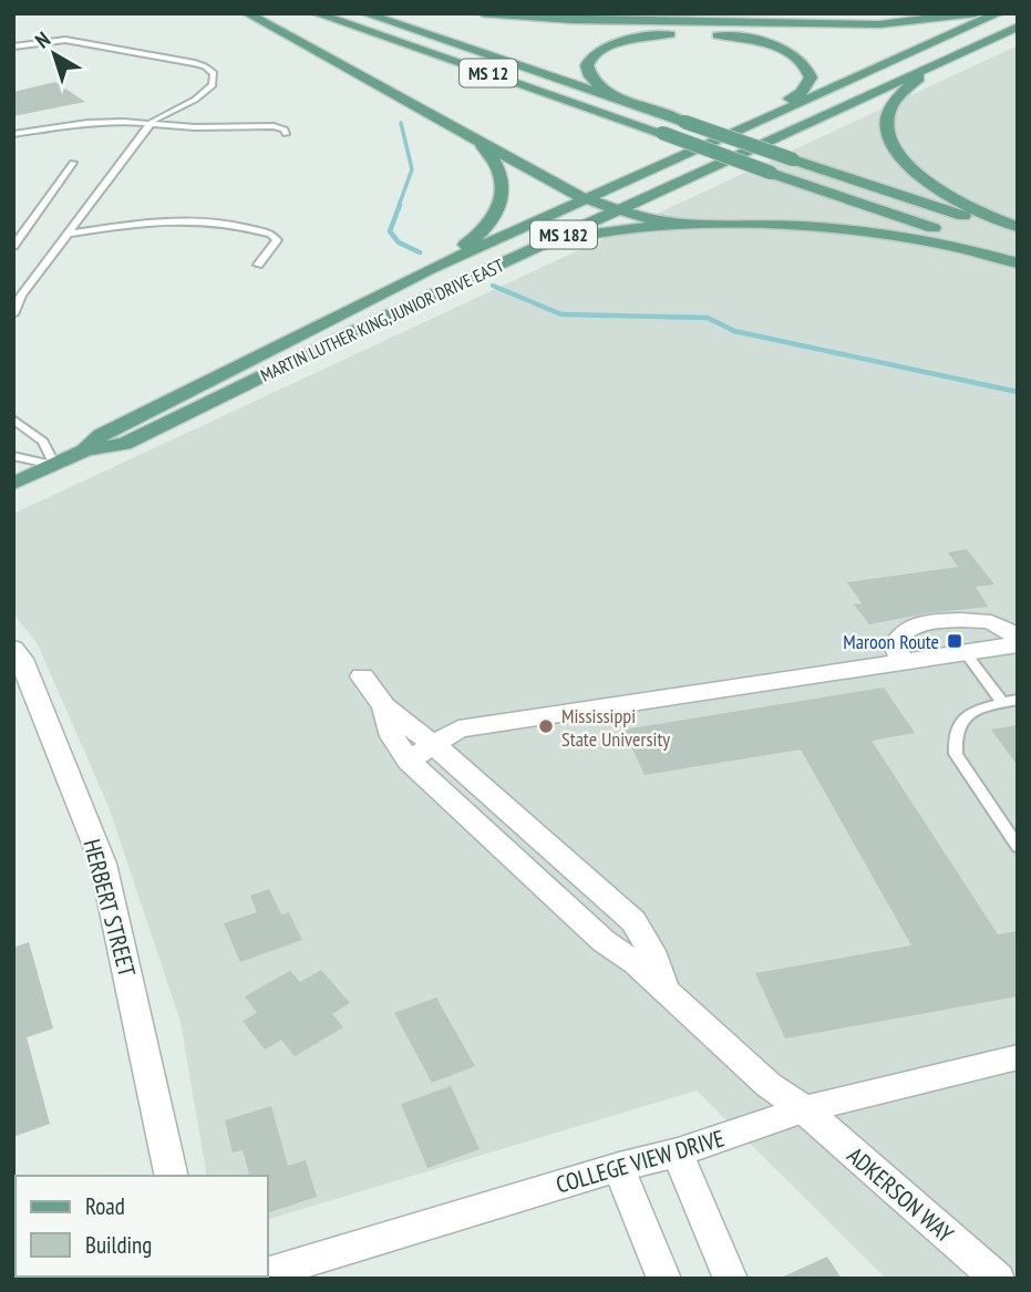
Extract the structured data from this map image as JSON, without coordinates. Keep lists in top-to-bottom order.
{
  "streets": {
    "main road": ["MS 12", "MS 182", "MARTIN LUTHER KING, JUNIOR DRIVE EAST"],
    "street": ["HERBERT STREET", "COLLEGE VIEW DRIVE", "ADKERSON WAY"]
  },
  "crossings": [
    ["COLLEGE VIEW DRIVE", "ADKERSON WAY"]
  ],
  "places": {
    "transit": ["Maroon Route"],
    "other": ["Mississippi State University"]
  },
  "legend": ["Road", "Building"],
  "north": "top left"
}
